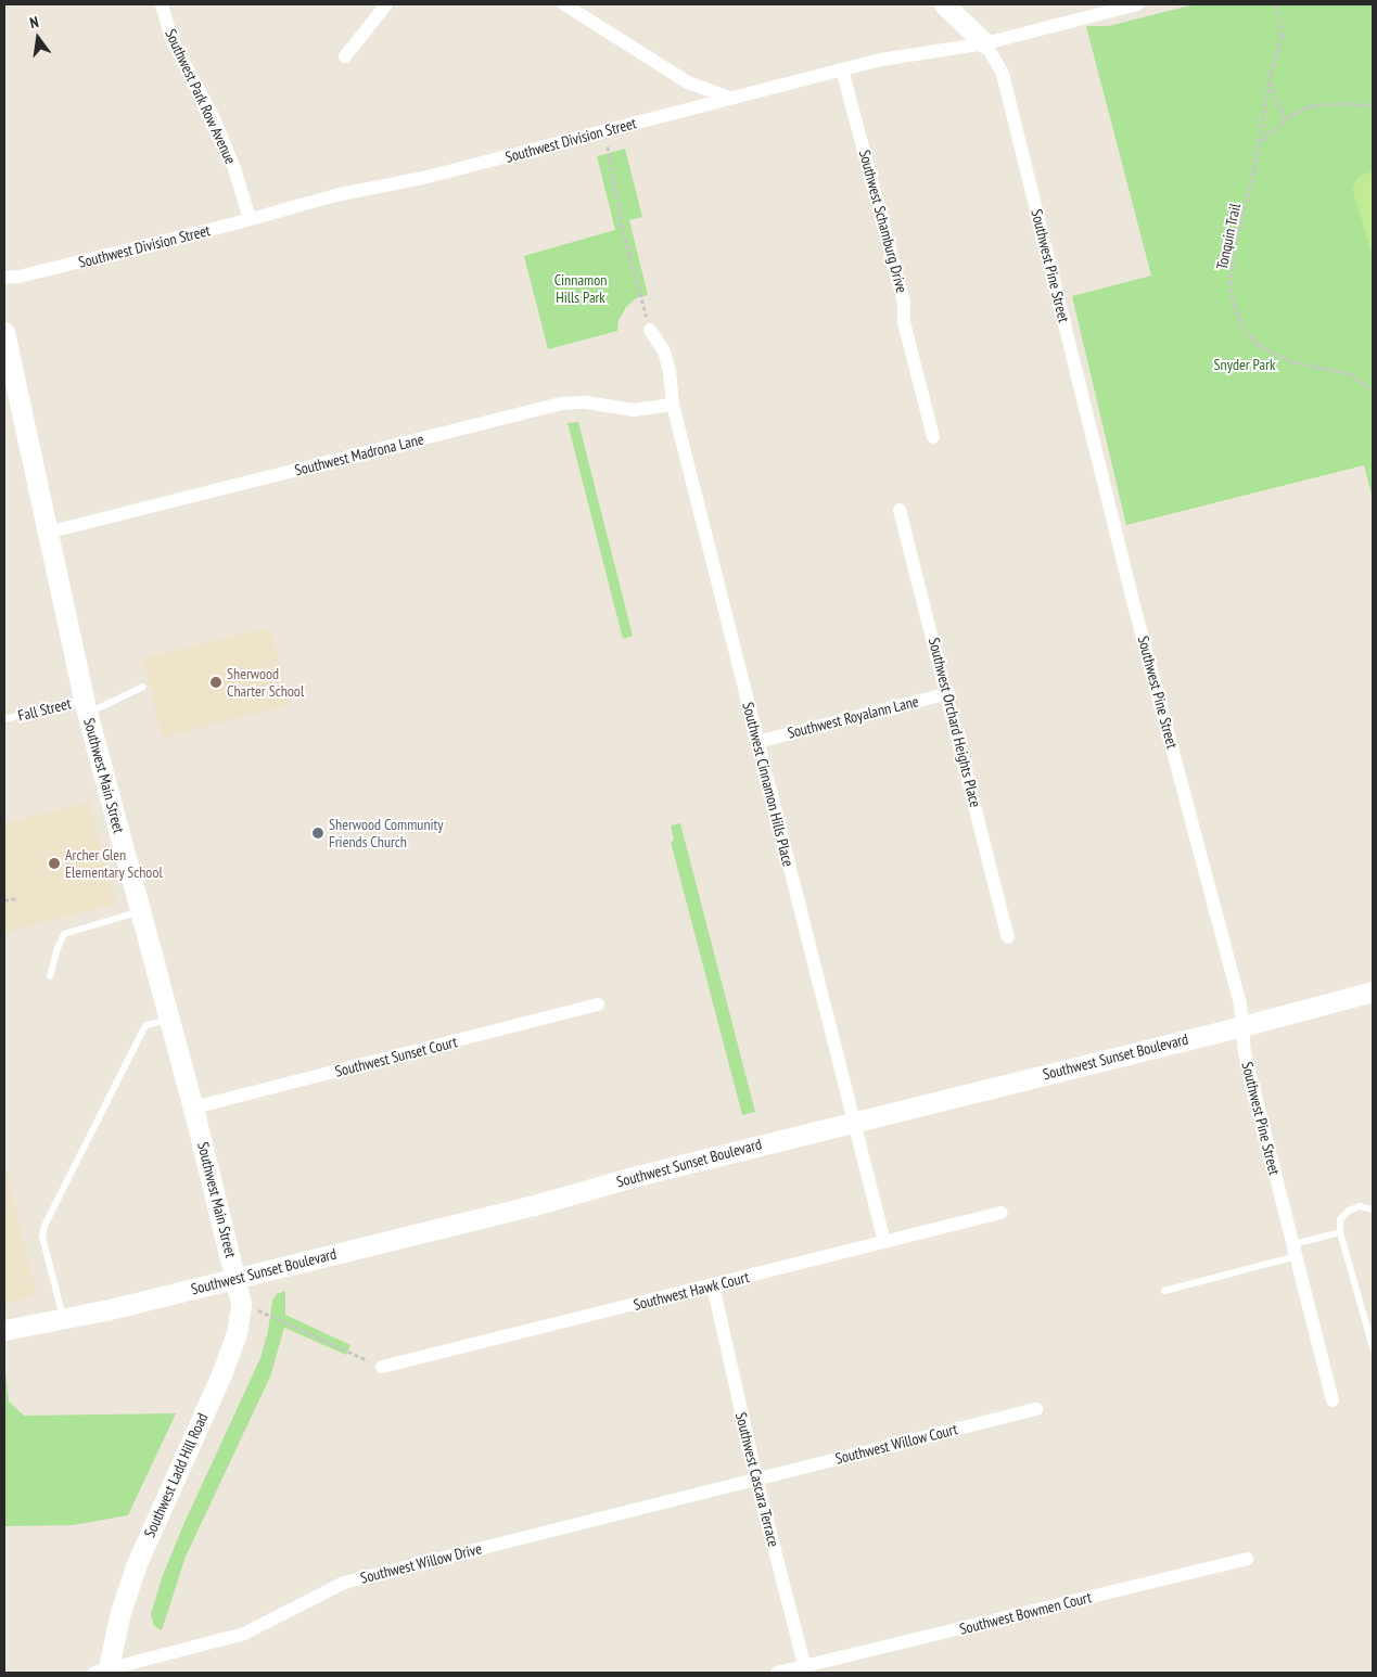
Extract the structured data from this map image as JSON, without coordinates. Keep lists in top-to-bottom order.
{
  "streets": {
    "street": [
      "Southwest Park Row Avenue",
      "Southwest Division Street",
      "Southwest Schamburg Drive",
      "Southwest Pine Street",
      "Southwest Madrona Lane",
      "Southwest Royalann Lane",
      "Southwest Orchard Heights Place",
      "Southwest Main Street",
      "Southwest Cinnamon Hills Place",
      "Southwest Sunset Court",
      "Southwest Sunset Boulevard",
      "Southwest Hawk Court",
      "Southwest Willow Court",
      "Southwest Ladd Hill Road",
      "Southwest Cascara Terrace",
      "Southwest Willow Drive",
      "Southwest Bowmen Court"
    ],
    "lane": ["Fall Street"],
    "path": ["Tonquin Trail"]
  },
  "crossings": [
    ["Southwest Park Row Avenue", "Southwest Division Street"],
    ["Southwest Division Street", "Southwest Schamburg Drive"],
    ["Southwest Division Street", "Southwest Pine Street"],
    ["Southwest Pine Street", "Southwest Sunset Boulevard"],
    ["Southwest Madrona Lane", "Southwest Main Street"],
    ["Southwest Madrona Lane", "Southwest Cinnamon Hills Place"],
    ["Fall Street", "Southwest Main Street"],
    ["Southwest Royalann Lane", "Southwest Orchard Heights Place"],
    ["Southwest Royalann Lane", "Southwest Cinnamon Hills Place"],
    ["Southwest Main Street", "Southwest Sunset Court"],
    ["Southwest Main Street", "Southwest Sunset Boulevard"],
    ["Southwest Main Street", "Southwest Ladd Hill Road"],
    ["Southwest Cinnamon Hills Place", "Southwest Sunset Boulevard"],
    ["Southwest Cinnamon Hills Place", "Southwest Hawk Court"],
    ["Southwest Sunset Boulevard", "Southwest Ladd Hill Road"],
    ["Southwest Hawk Court", "Southwest Cascara Terrace"],
    ["Southwest Willow Court", "Southwest Cascara Terrace"],
    ["Southwest Willow Court", "Southwest Willow Drive"],
    ["Southwest Ladd Hill Road", "Southwest Willow Drive"],
    ["Southwest Cascara Terrace", "Southwest Willow Drive"],
    ["Southwest Cascara Terrace", "Southwest Bowmen Court"]
  ],
  "parks": ["Cinnamon Hills Park", "Snyder Park"],
  "places": ["Sherwood Charter School", "Sherwood Community Friends Church", "Archer Glen Elementary School"],
  "north": "top"
}
